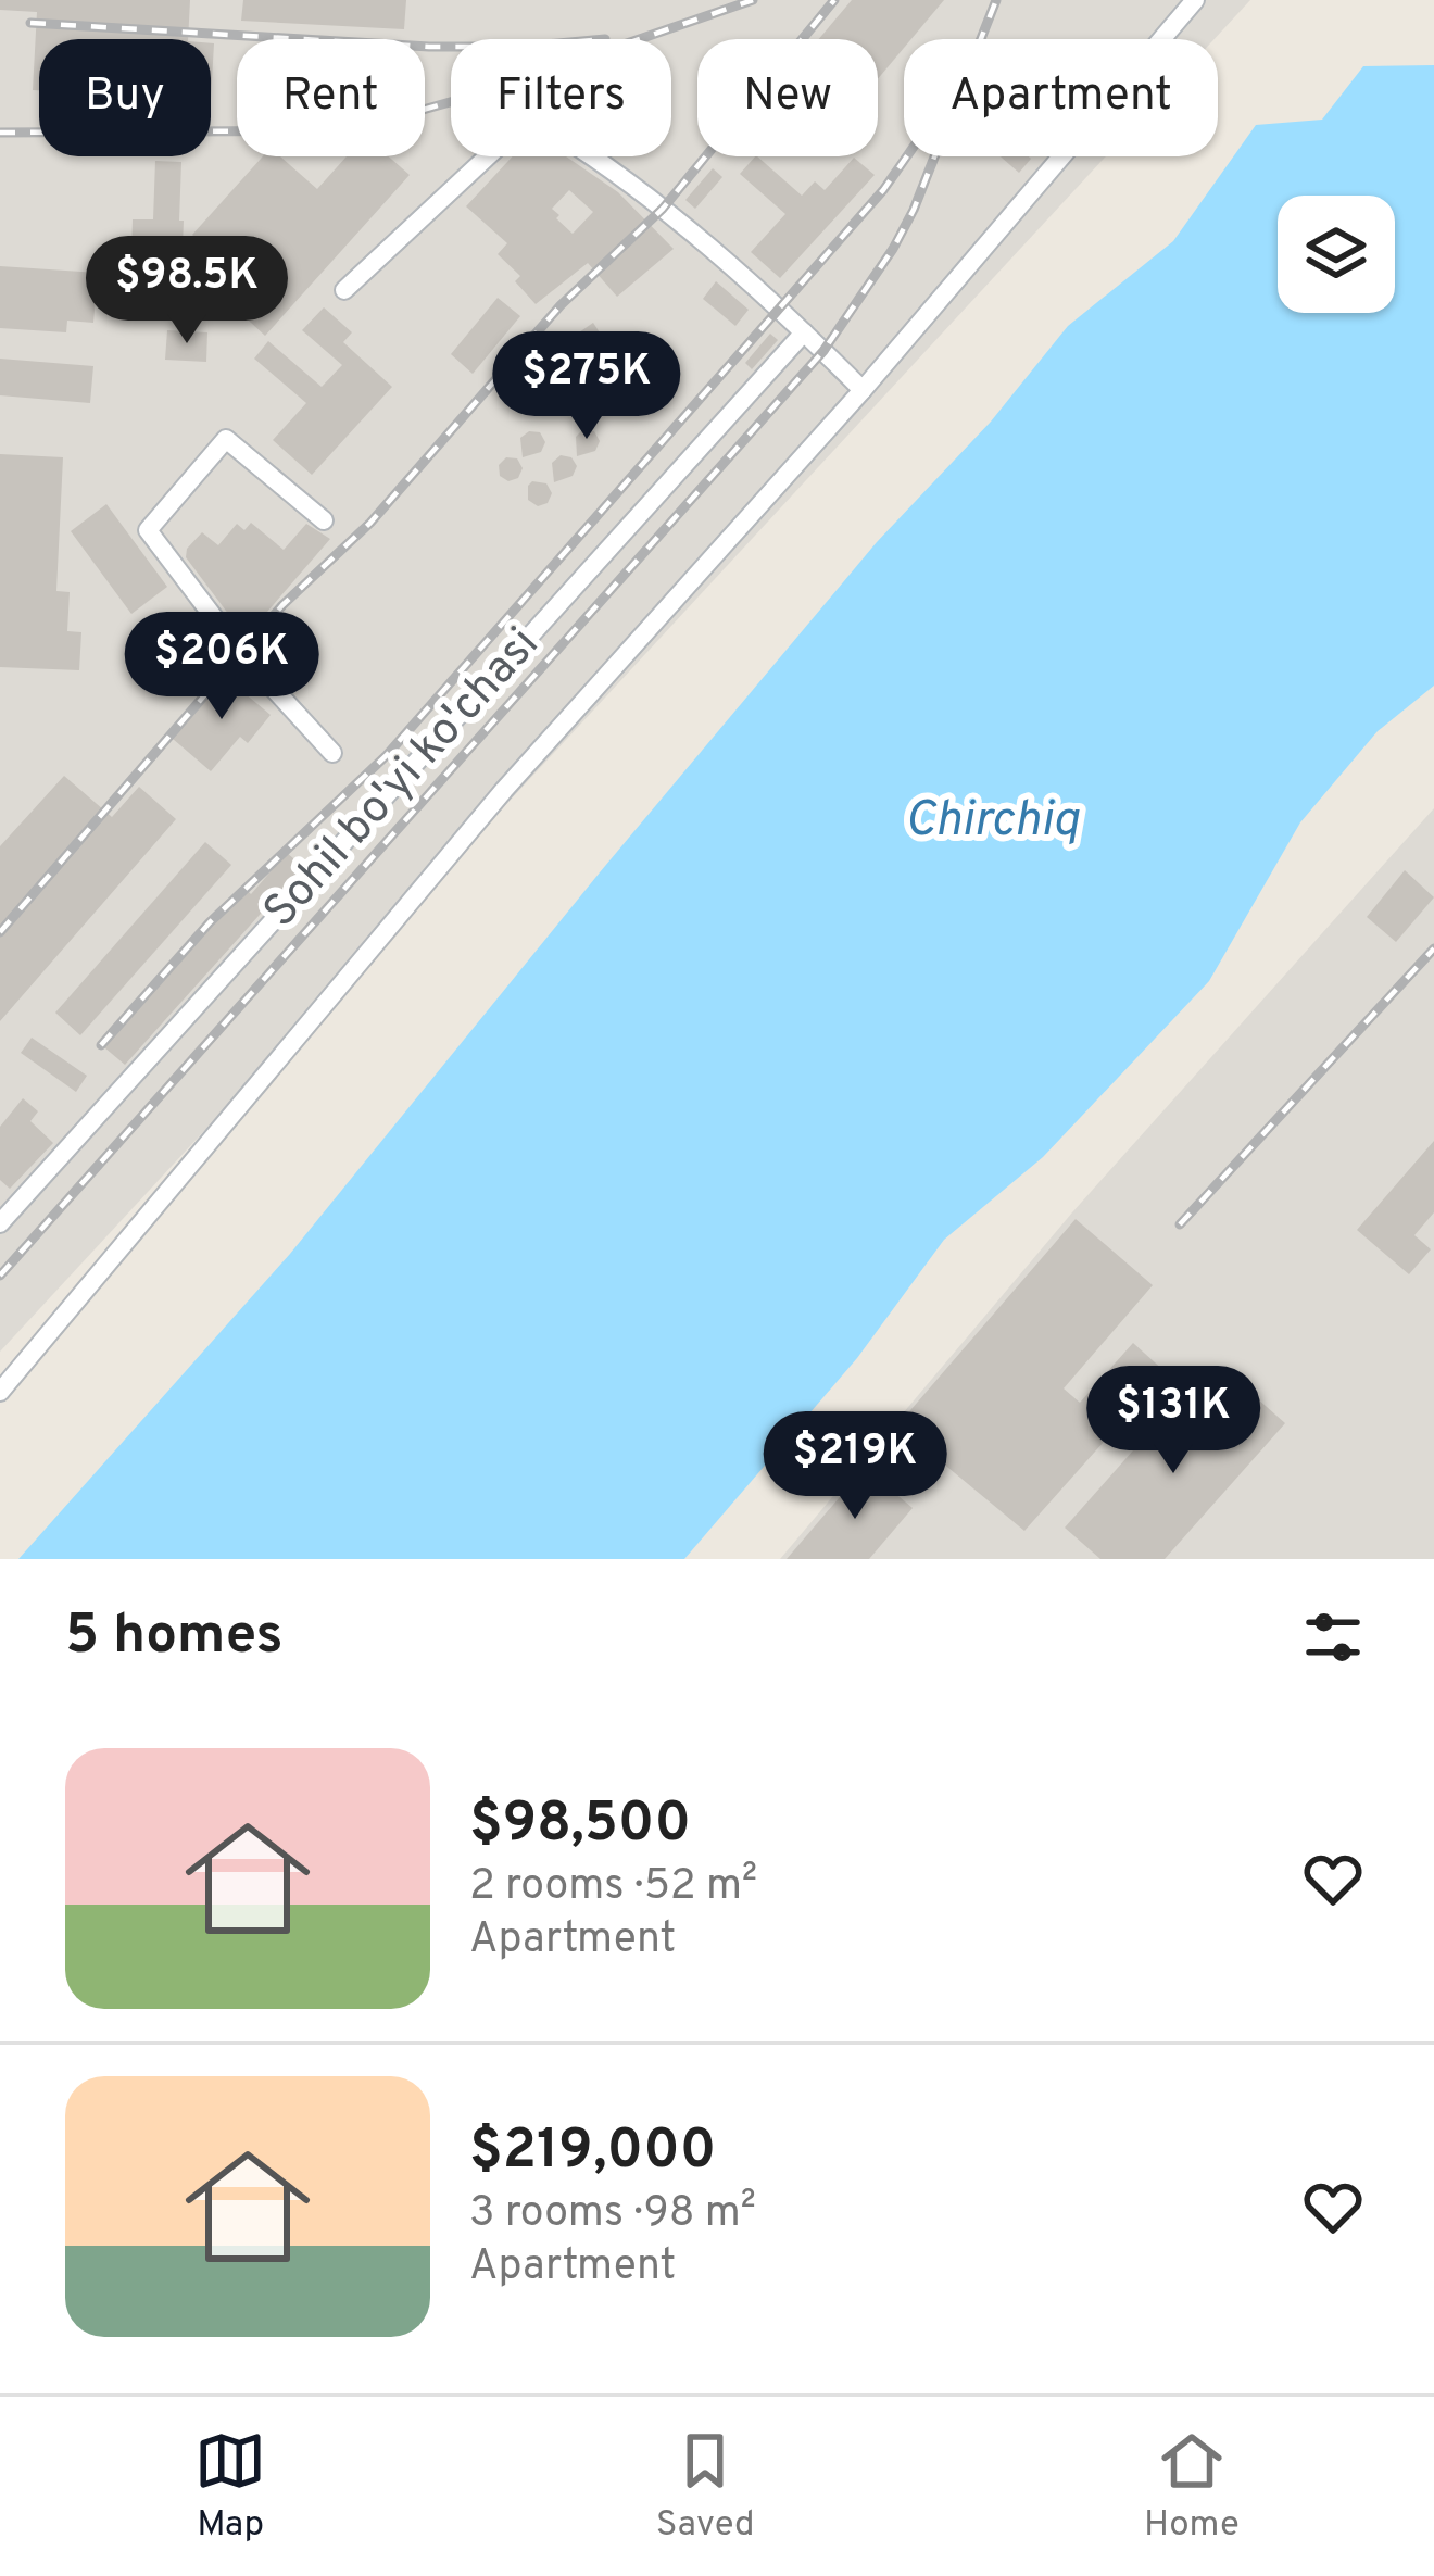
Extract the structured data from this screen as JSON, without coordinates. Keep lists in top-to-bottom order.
{
  "streets": {
    "street": ["Sohil bo'yi ko'chasi"]
  },
  "water": ["Chirchiq"],
  "page": {
    "chip": [
      "Buy",
      "Rent",
      "Filters",
      "New",
      "Apartment"
    ],
    "price": [
      "$98.5K",
      "$275K",
      "$206K",
      "$131K",
      "$219K"
    ],
    "heading": "5 homes",
    "list": [
      {
        "name": "$98,500",
        "note": "2 rooms · 52 m² · Apartment"
      },
      {
        "name": "$219,000",
        "note": "3 rooms · 98 m² · Apartment"
      }
    ],
    "tabs": ["Map", "Saved", "Home"]
  }
}
